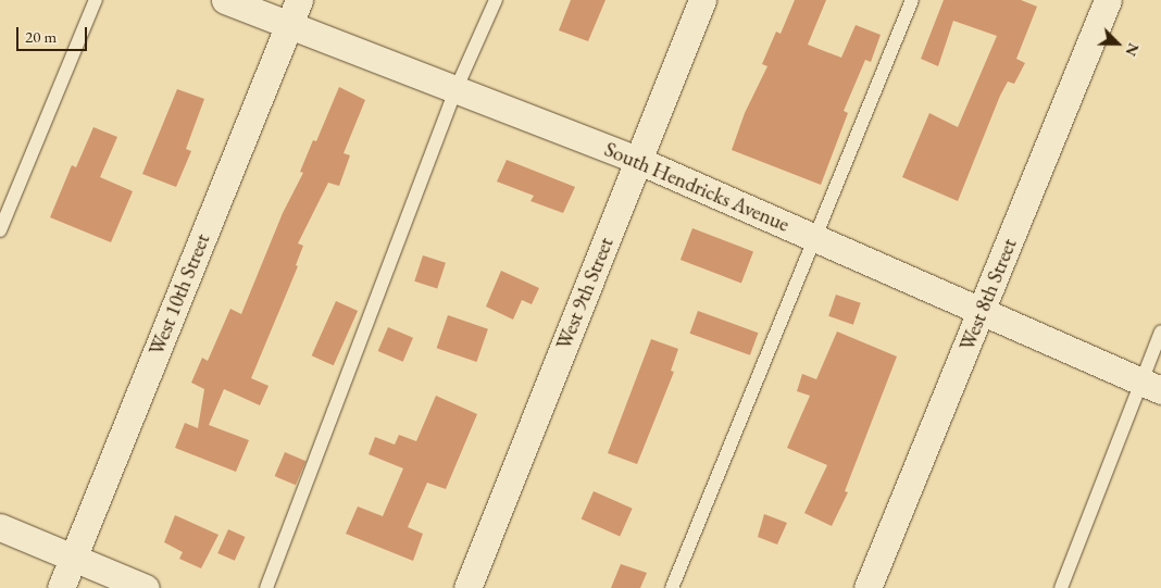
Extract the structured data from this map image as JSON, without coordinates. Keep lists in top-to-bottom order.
{
  "streets": {
    "street": [
      "South Hendricks Avenue",
      "West 9th Street",
      "West 10th Street",
      "West 8th Street"
    ]
  },
  "crossings": [
    ["South Hendricks Avenue", "West 9th Street"],
    ["South Hendricks Avenue", "West 10th Street"],
    ["South Hendricks Avenue", "West 8th Street"]
  ],
  "scale_bar": "20 m",
  "north": "bottom right"
}
